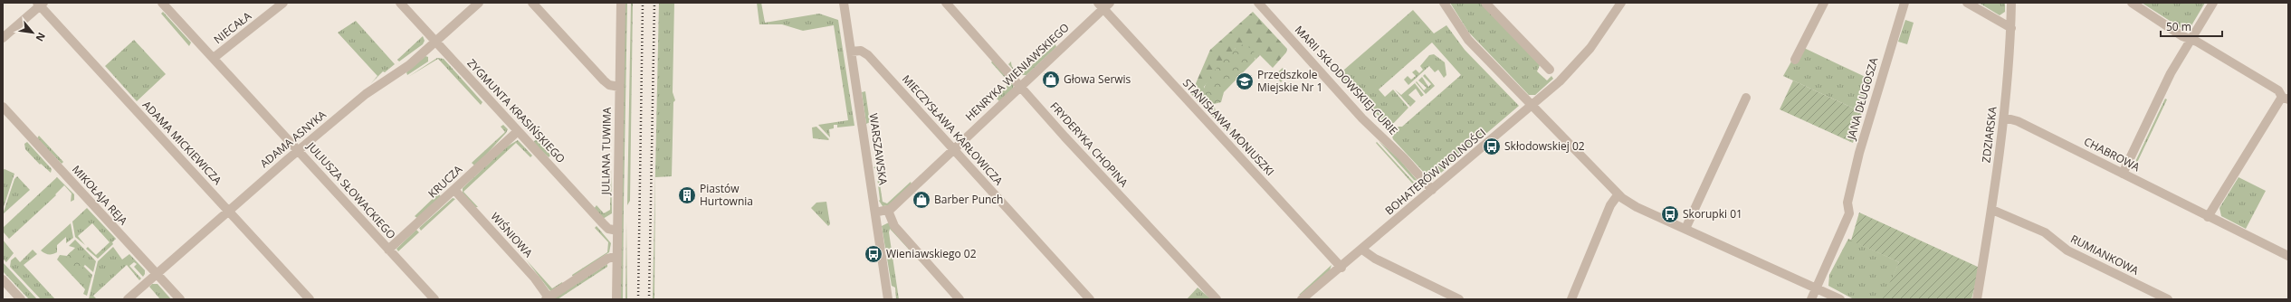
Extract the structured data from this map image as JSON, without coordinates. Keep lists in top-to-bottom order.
{
  "streets": {
    "street": [
      "NIECAŁA",
      "HENRYKA WIENIAWSKIEGO",
      "MARII SKŁODOWSKIEJ-CURIE",
      "JANA DŁUGOSZA",
      "ZYGMUNTA KRASIŃSKIEGO",
      "STANISŁAWA MONIUSZKI",
      "MIECZYSŁAWA KARŁOWICZA",
      "ZDZIARSKA",
      "ADAMA ASNYKA",
      "ADAMA MICKIEWICZA",
      "FRYDERYKA CHOPINA",
      "WARSZAWSKA",
      "JULIANA TUWIMA",
      "CHABROWA",
      "BOHATERÓW WOLNOŚCI",
      "KRUCZA",
      "JULIUSZA SŁOWACKIEGO",
      "MIKOŁAJA REJA",
      "WIŚNIOWA",
      "RUMIANKOWA"
    ]
  },
  "crossings": [
    ["NIECAŁA", "JULIUSZA SŁOWACKIEGO"],
    ["HENRYKA WIENIAWSKIEGO", "STANISŁAWA MONIUSZKI"],
    ["HENRYKA WIENIAWSKIEGO", "MIECZYSŁAWA KARŁOWICZA"],
    ["HENRYKA WIENIAWSKIEGO", "FRYDERYKA CHOPINA"],
    ["MARII SKŁODOWSKIEJ-CURIE", "BOHATERÓW WOLNOŚCI"],
    ["ZYGMUNTA KRASIŃSKIEGO", "ADAMA ASNYKA"],
    ["ZYGMUNTA KRASIŃSKIEGO", "JULIANA TUWIMA"],
    ["ZYGMUNTA KRASIŃSKIEGO", "KRUCZA"],
    ["STANISŁAWA MONIUSZKI", "BOHATERÓW WOLNOŚCI"],
    ["MIECZYSŁAWA KARŁOWICZA", "WARSZAWSKA"],
    ["ZDZIARSKA", "CHABROWA"],
    ["ZDZIARSKA", "RUMIANKOWA"],
    ["ADAMA ASNYKA", "ADAMA MICKIEWICZA"],
    ["ADAMA ASNYKA", "JULIUSZA SŁOWACKIEGO"],
    ["ADAMA ASNYKA", "MIKOŁAJA REJA"],
    ["KRUCZA", "JULIUSZA SŁOWACKIEGO"],
    ["KRUCZA", "WIŚNIOWA"]
  ],
  "places": {
    "shop": ["Głowa Serwis", "Barber Punch"],
    "school or university": ["Przedszkole Miejskie Nr 1"],
    "bus stop": ["Skłodowskiej 02", "Skorupki 01", "Wieniawskiego 02"],
    "building": ["Piastów Hurtownia"]
  },
  "scale_bar": "50 m",
  "north": "bottom right"
}
